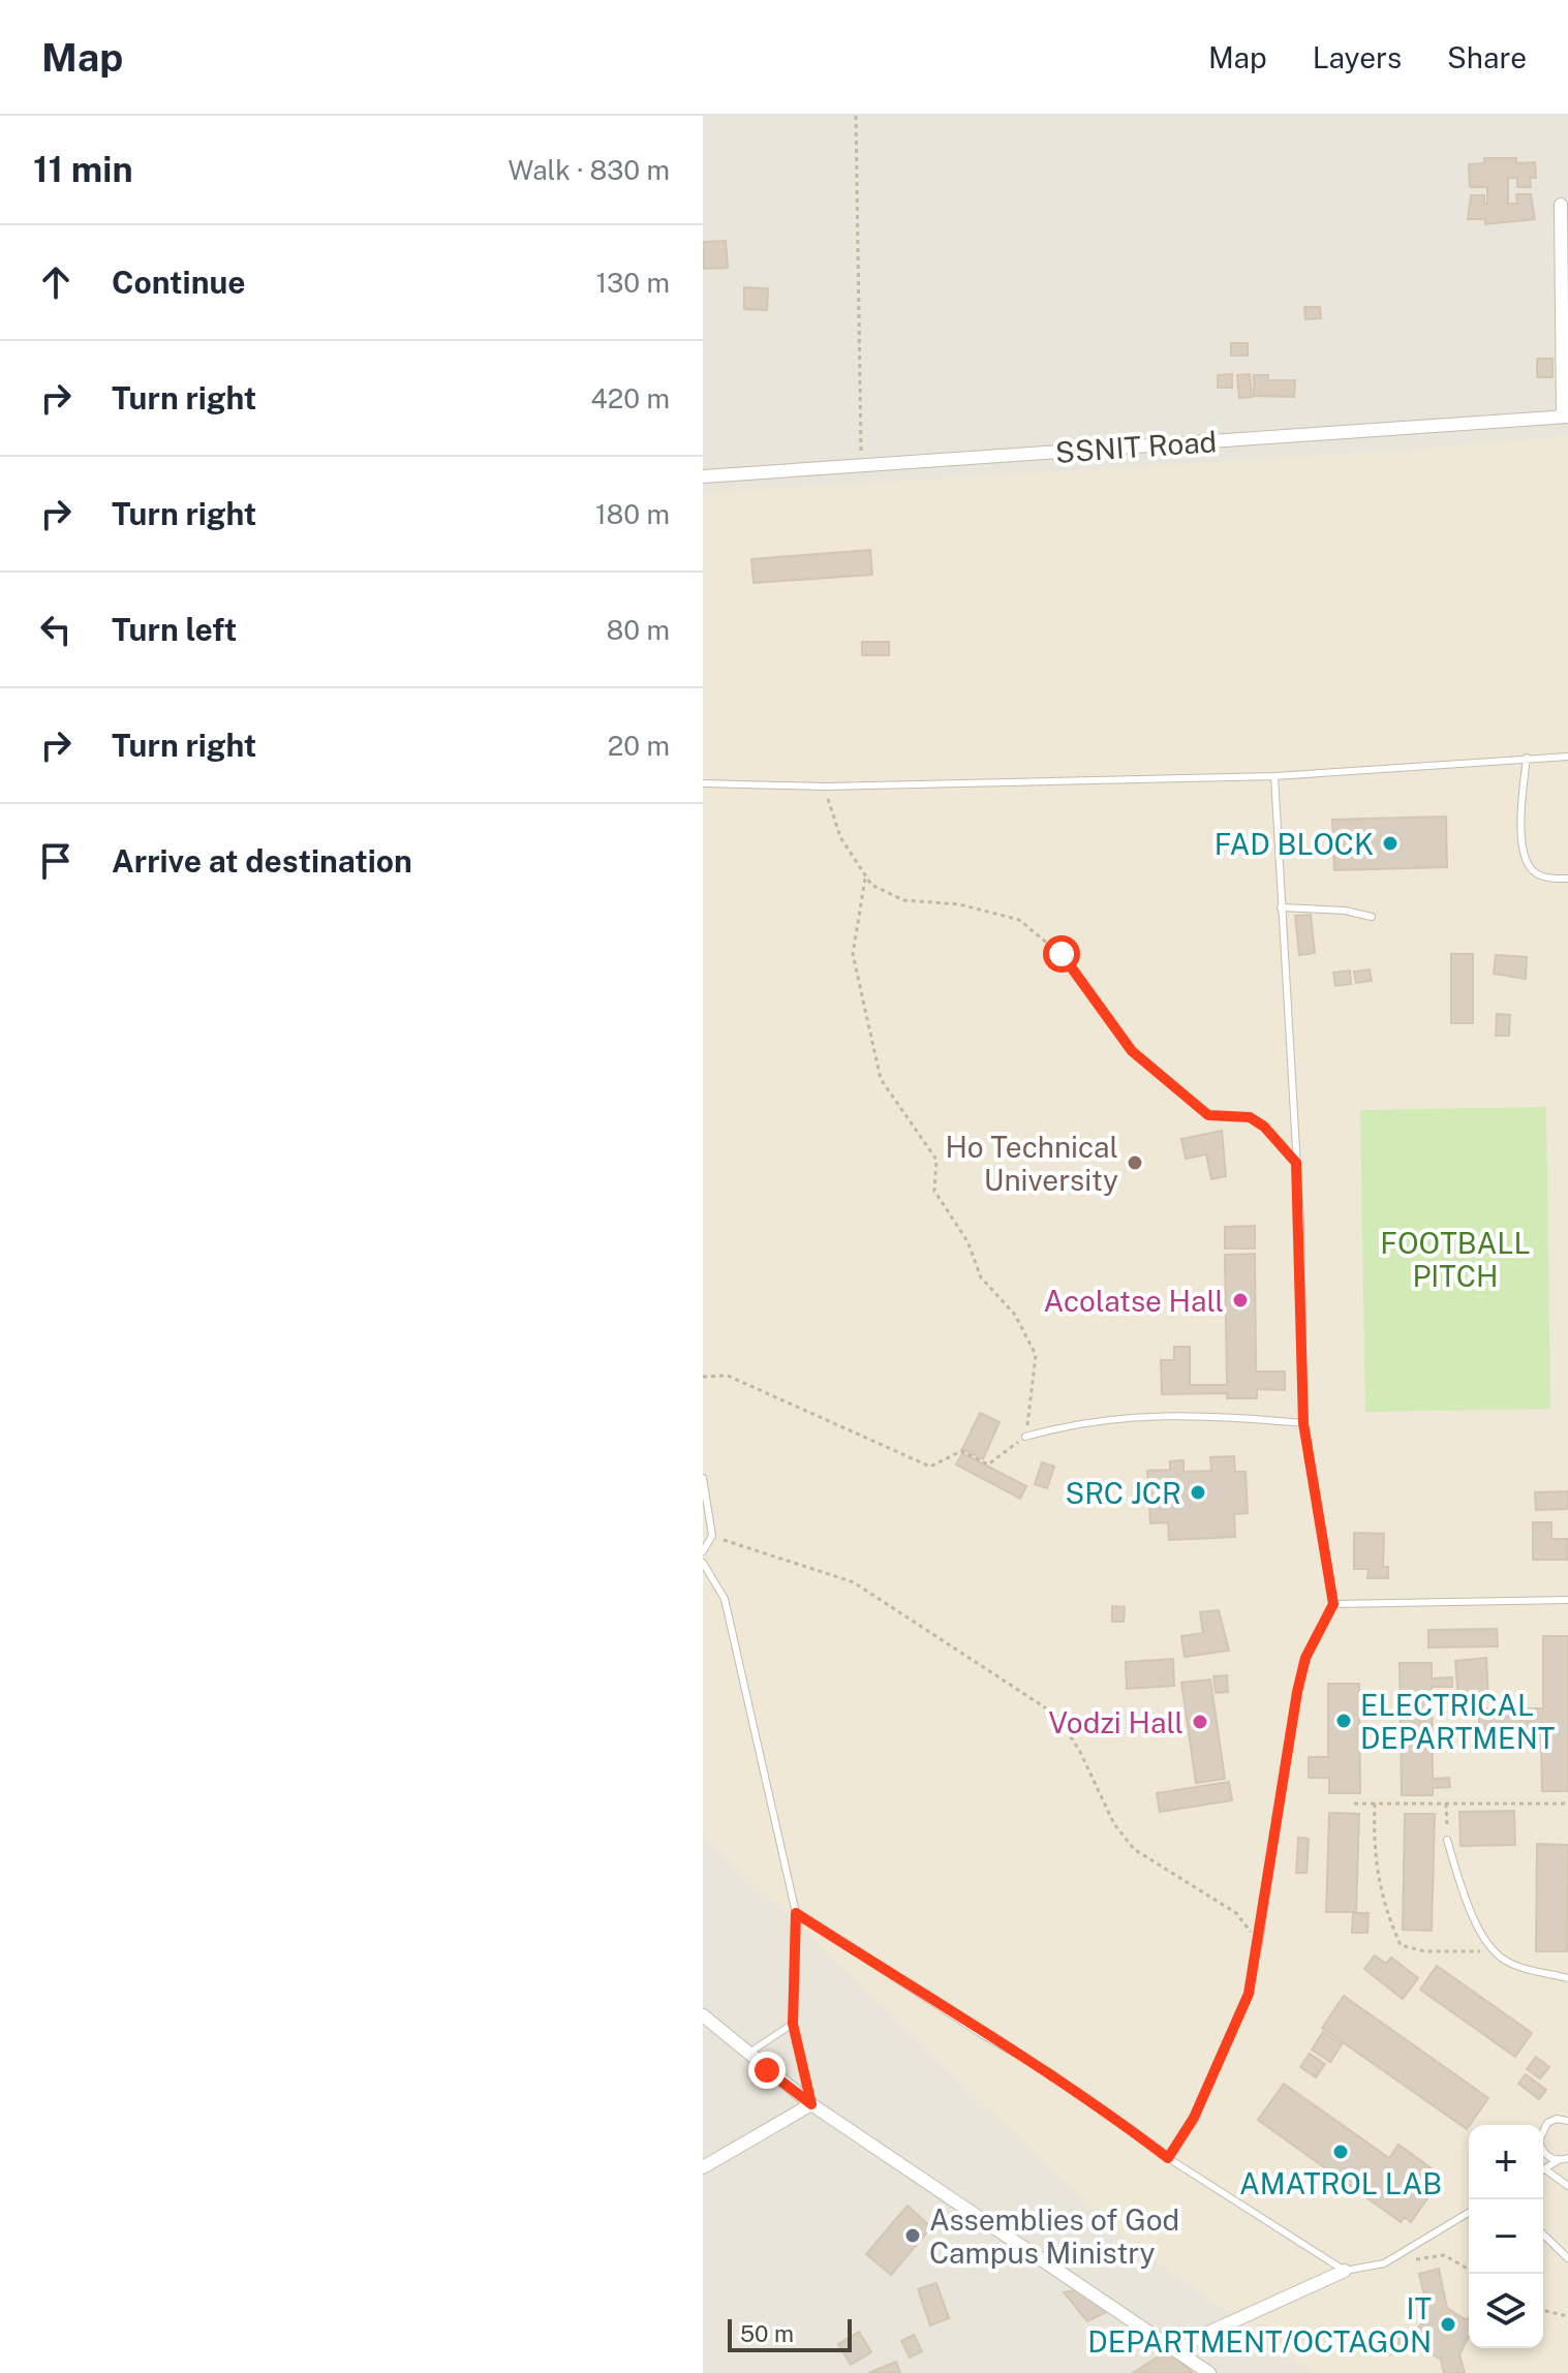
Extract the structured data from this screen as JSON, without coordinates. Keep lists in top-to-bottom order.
{
  "streets": {
    "street": ["SSNIT Road"]
  },
  "parks": ["FOOTBALL PITCH"],
  "places": [
    "FAD BLOCK",
    "Ho Technical University",
    "Acolatse Hall",
    "SRC JCR",
    "ELECTRICAL DEPARTMENT",
    "Vodzi Hall",
    "AMATROL LAB",
    "Assemblies of God Campus Ministry",
    "IT DEPARTMENT/OCTAGON"
  ],
  "scale_bar": "50 m",
  "page": {
    "header": "Map",
    "nav": ["Map", "Layers", "Share"],
    "heading": ["11 min", "Walk · 830 m"],
    "list": [
      ["Continue", "130 m"],
      ["Turn right", "420 m"],
      ["Turn right", "180 m"],
      ["Turn left", "80 m"],
      ["Turn right", "20 m"],
      "Arrive at destination"
    ],
    "map_buttons": ["+", "−"],
    "scale": "50 m"
  }
}
